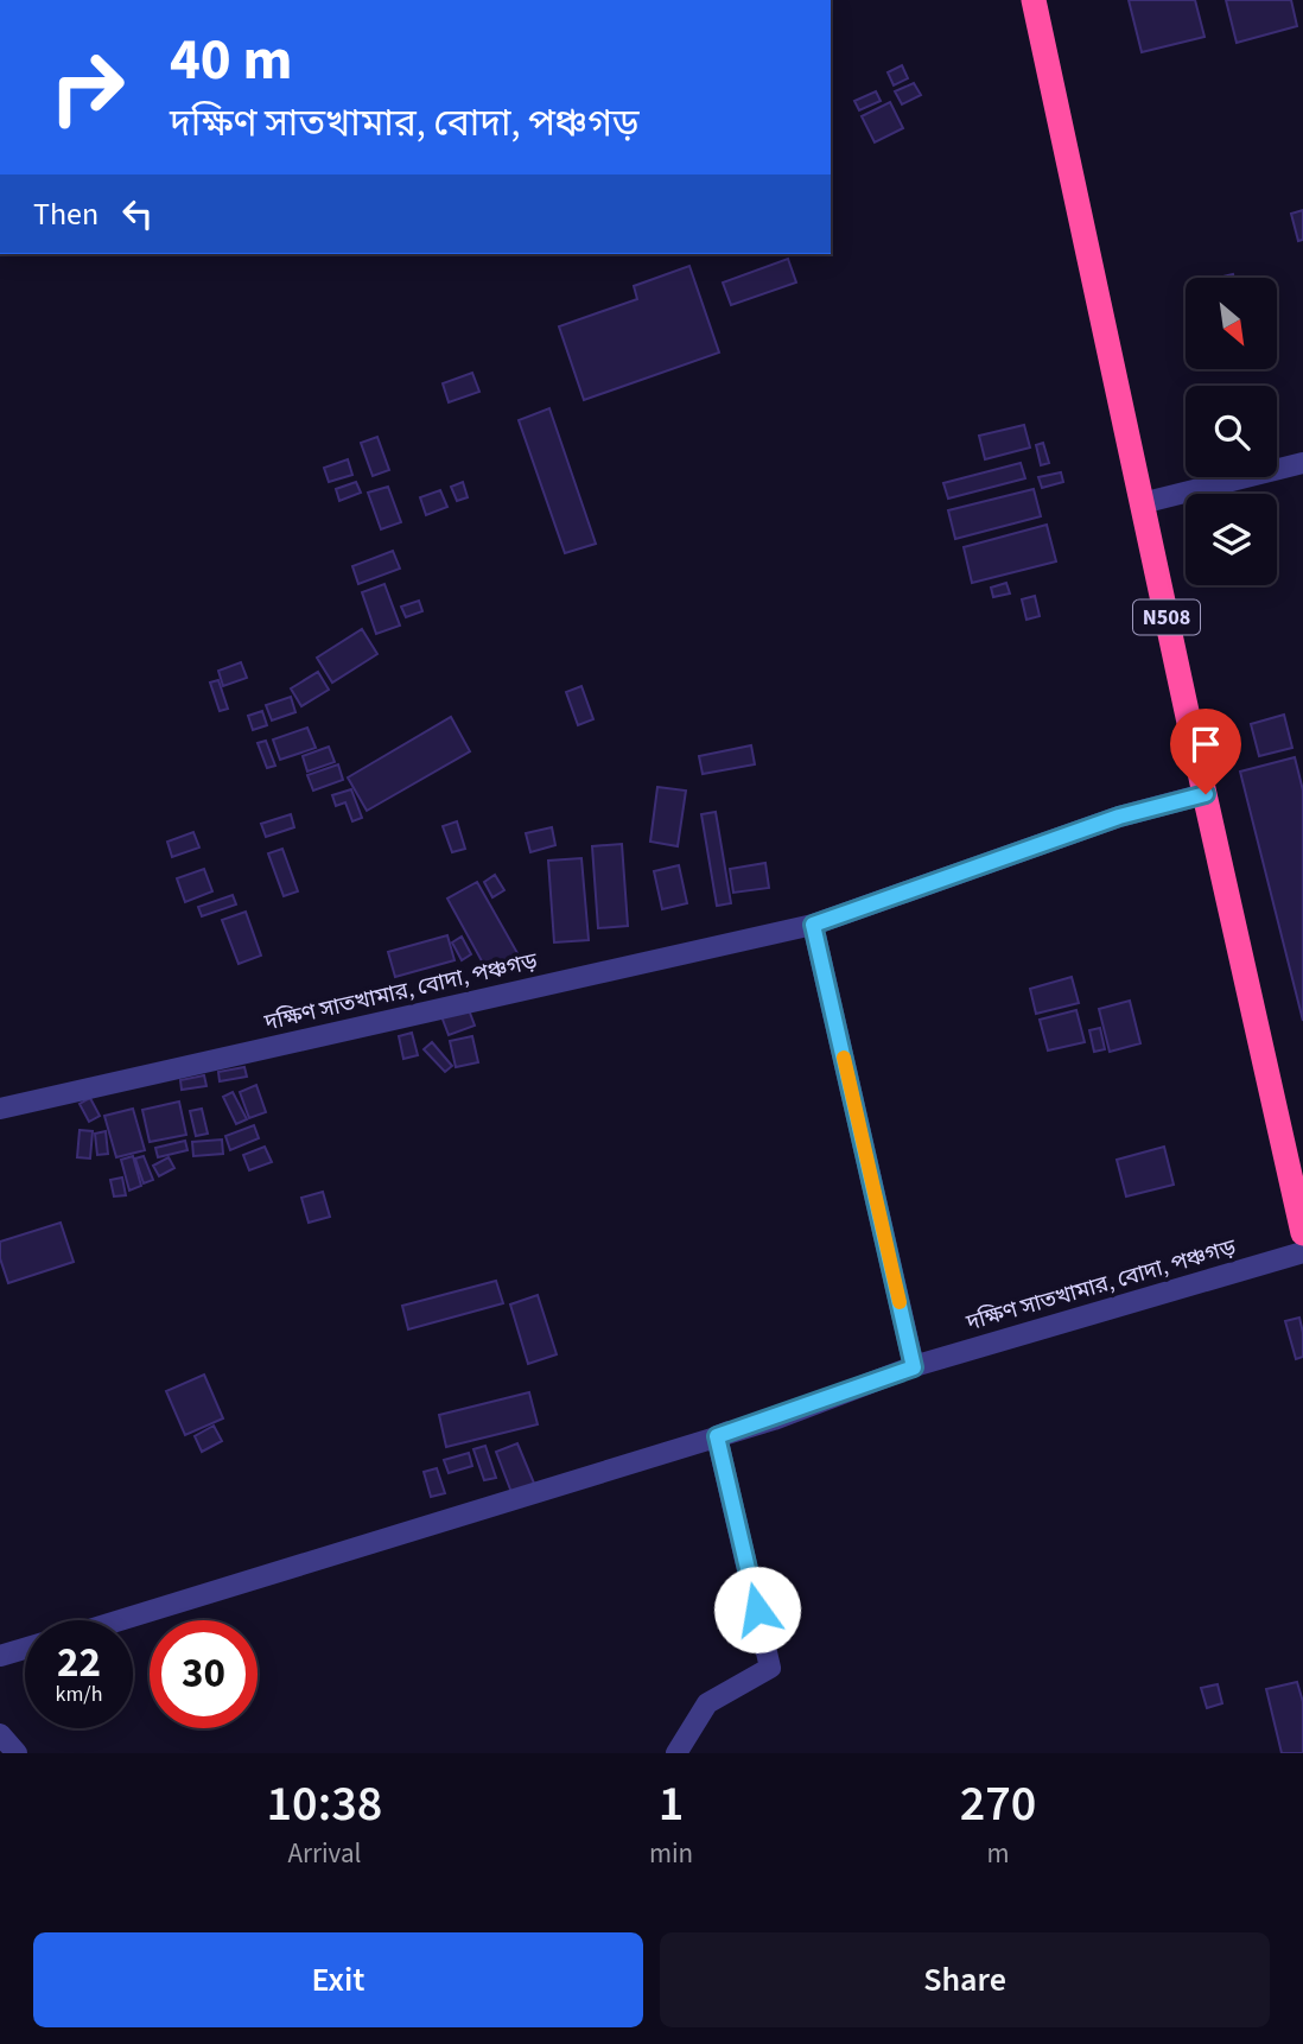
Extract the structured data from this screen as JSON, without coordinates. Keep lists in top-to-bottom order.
{
  "streets": {
    "highway": ["N508"],
    "street": ["দক্ষিণ সাতখামার, বোদা, পঞ্চগড়"]
  },
  "crossings": [
    ["N508", "দক্ষিণ সাতখামার, বোদা, পঞ্চগড়"]
  ],
  "north": "bottom right",
  "page": {
    "turn": ["40 m", "দক্ষিণ সাতখামার, বোদা, পঞ্চগড়"],
    "then": "Then",
    "speed": "22 km/h",
    "limit": "30",
    "eta": [
      "10:38",
      "Arrival",
      "1",
      "min",
      "270",
      "m"
    ],
    "buttons": ["Exit", "Share"]
  }
}
